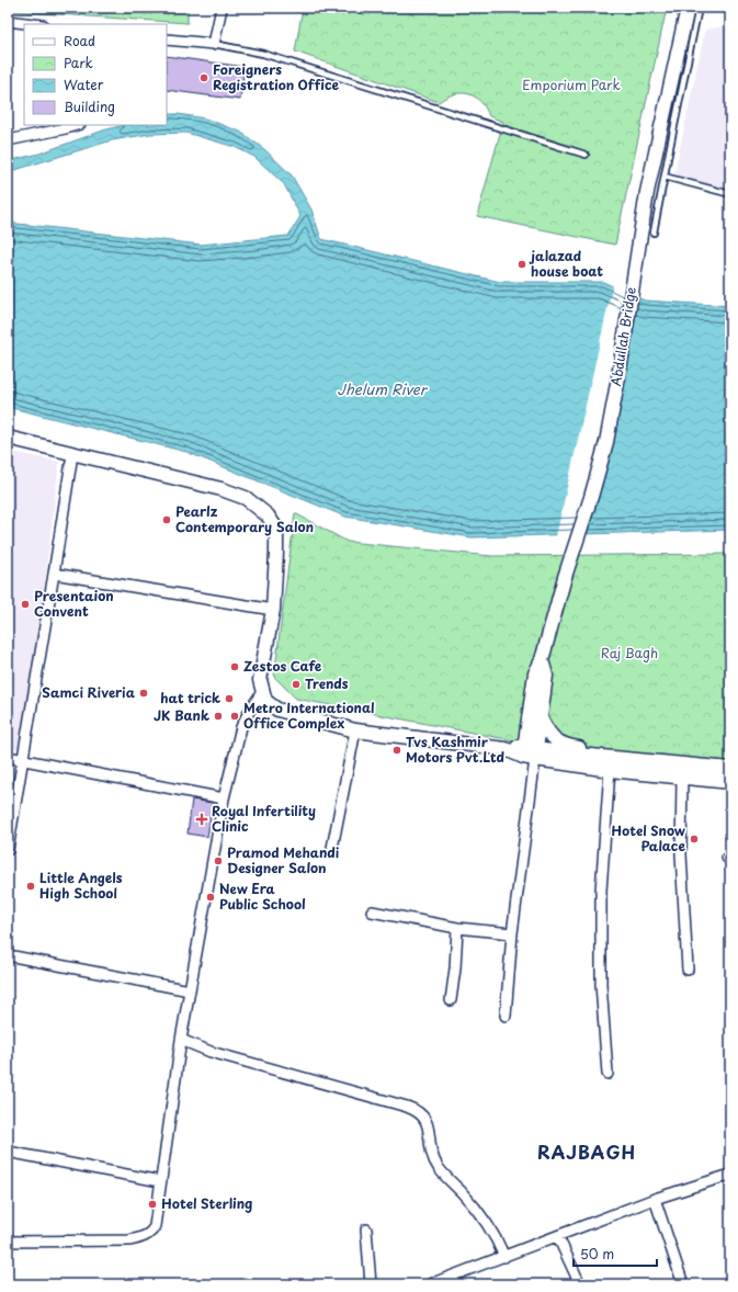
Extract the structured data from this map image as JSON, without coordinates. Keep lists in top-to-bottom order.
{
  "streets": {
    "main road": ["Abdullah Bridge"]
  },
  "districts": ["RAJBAGH"],
  "water": ["Jhelum River"],
  "parks": ["Emporium Park", "Raj Bagh"],
  "places": {
    "other": [
      "Foreigners Registration Office",
      "jalazad house boat",
      "Pearlz Contemporary Salon",
      "Presentaion Convent",
      "Zestos Cafe",
      "Trends",
      "Samci Riveria",
      "hat trick",
      "JK Bank",
      "Metro International Office Complex",
      "Tvs Kashmir Motors Pvt.Ltd",
      "Hotel Snow Palace",
      "Pramod Mehandi Designer Salon",
      "Little Angels High School",
      "New Era Public School",
      "Hotel Sterling"
    ],
    "health": ["Royal Infertility Clinic"]
  },
  "legend": [
    "Road",
    "Park",
    "Water",
    "Building"
  ],
  "scale_bar": "50 m"
}
